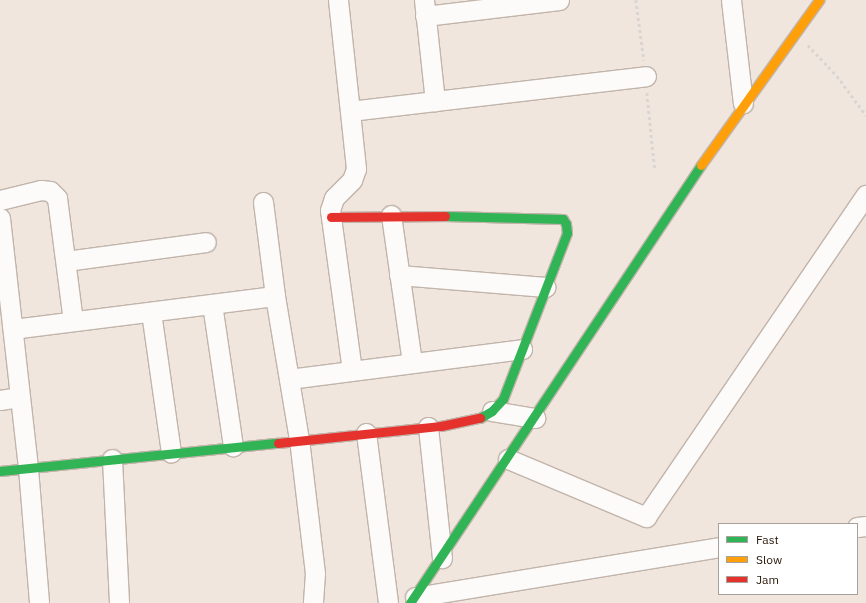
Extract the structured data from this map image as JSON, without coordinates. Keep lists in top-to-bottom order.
{
  "legend": ["Fast", "Slow", "Jam"]
}
